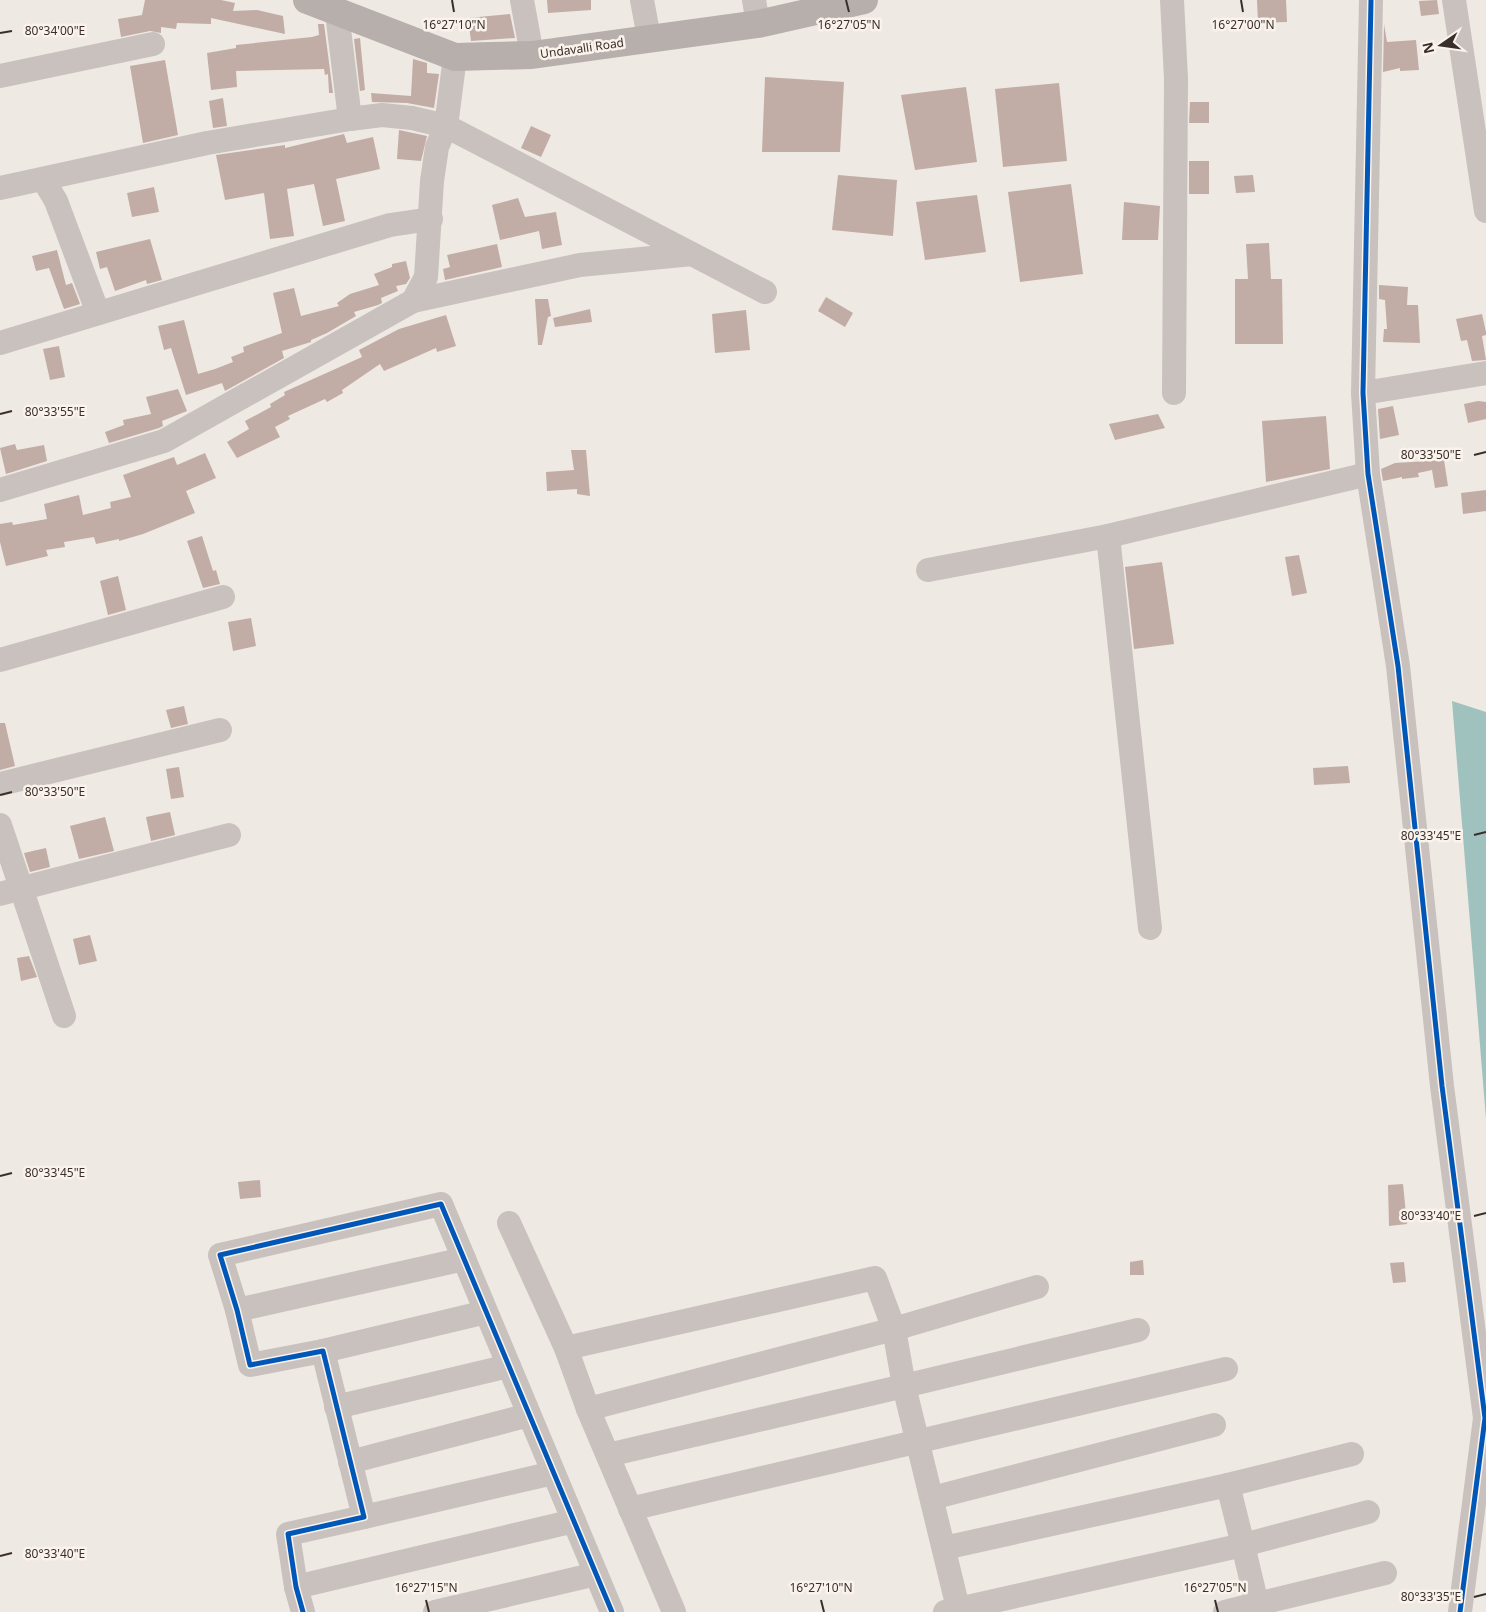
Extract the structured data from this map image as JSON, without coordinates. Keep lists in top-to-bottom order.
{
  "streets": {
    "main road": ["Undavalli Road"]
  },
  "north": "left",
  "coordinates": [
    "16°27'10\"N",
    "16°27'05\"N",
    "16°27'00\"N",
    "80°34'00\"E",
    "80°33'55\"E",
    "80°33'50\"E",
    "80°33'45\"E",
    "80°33'40\"E",
    "16°27'15\"N",
    "80°33'35\"E"
  ]
}
